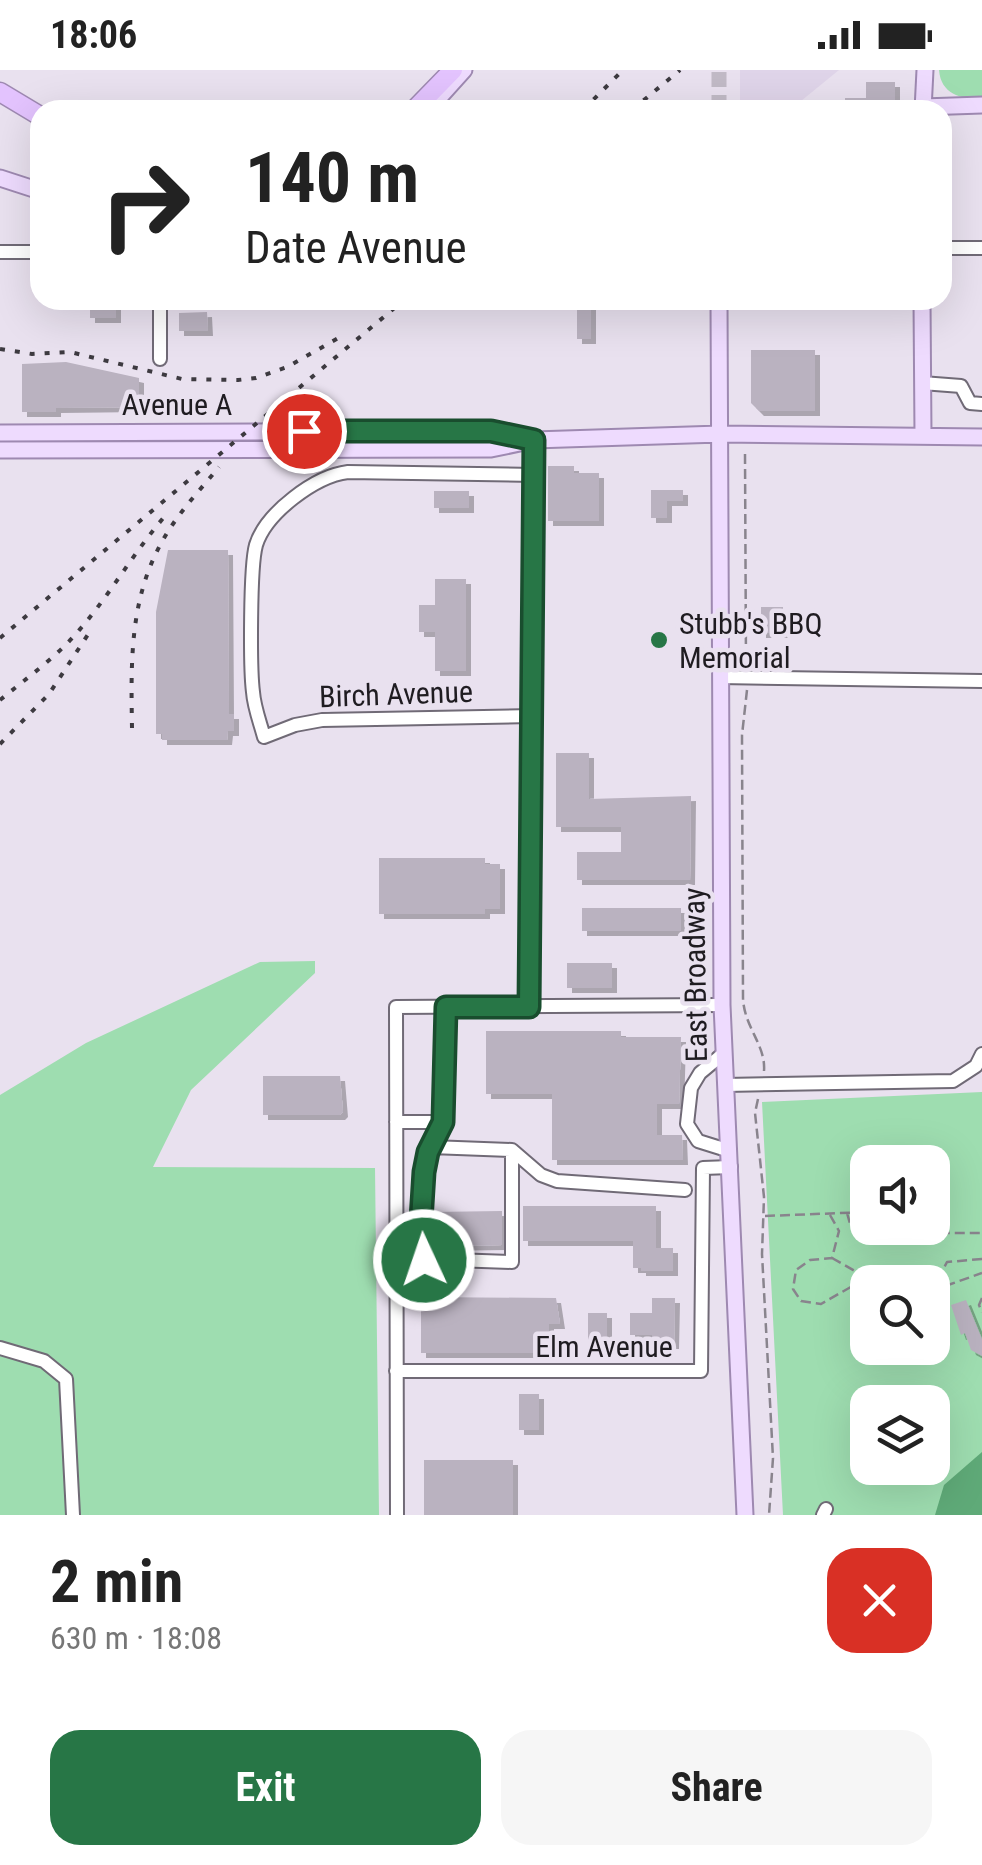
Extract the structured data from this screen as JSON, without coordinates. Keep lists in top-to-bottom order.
{
  "streets": {
    "main road": ["Avenue A", "East Broadway"],
    "street": ["Birch Avenue", "Elm Avenue"]
  },
  "crossings": [
    ["Avenue A", "East Broadway"],
    ["East Broadway", "Elm Avenue"]
  ],
  "places": ["Stubb's BBQ Memorial"],
  "page": {
    "status": "18:06",
    "turn": ["140 m", "Date Avenue"],
    "heading": ["2 min", "630 m · 18:08"],
    "buttons": ["Exit", "Share"]
  }
}
